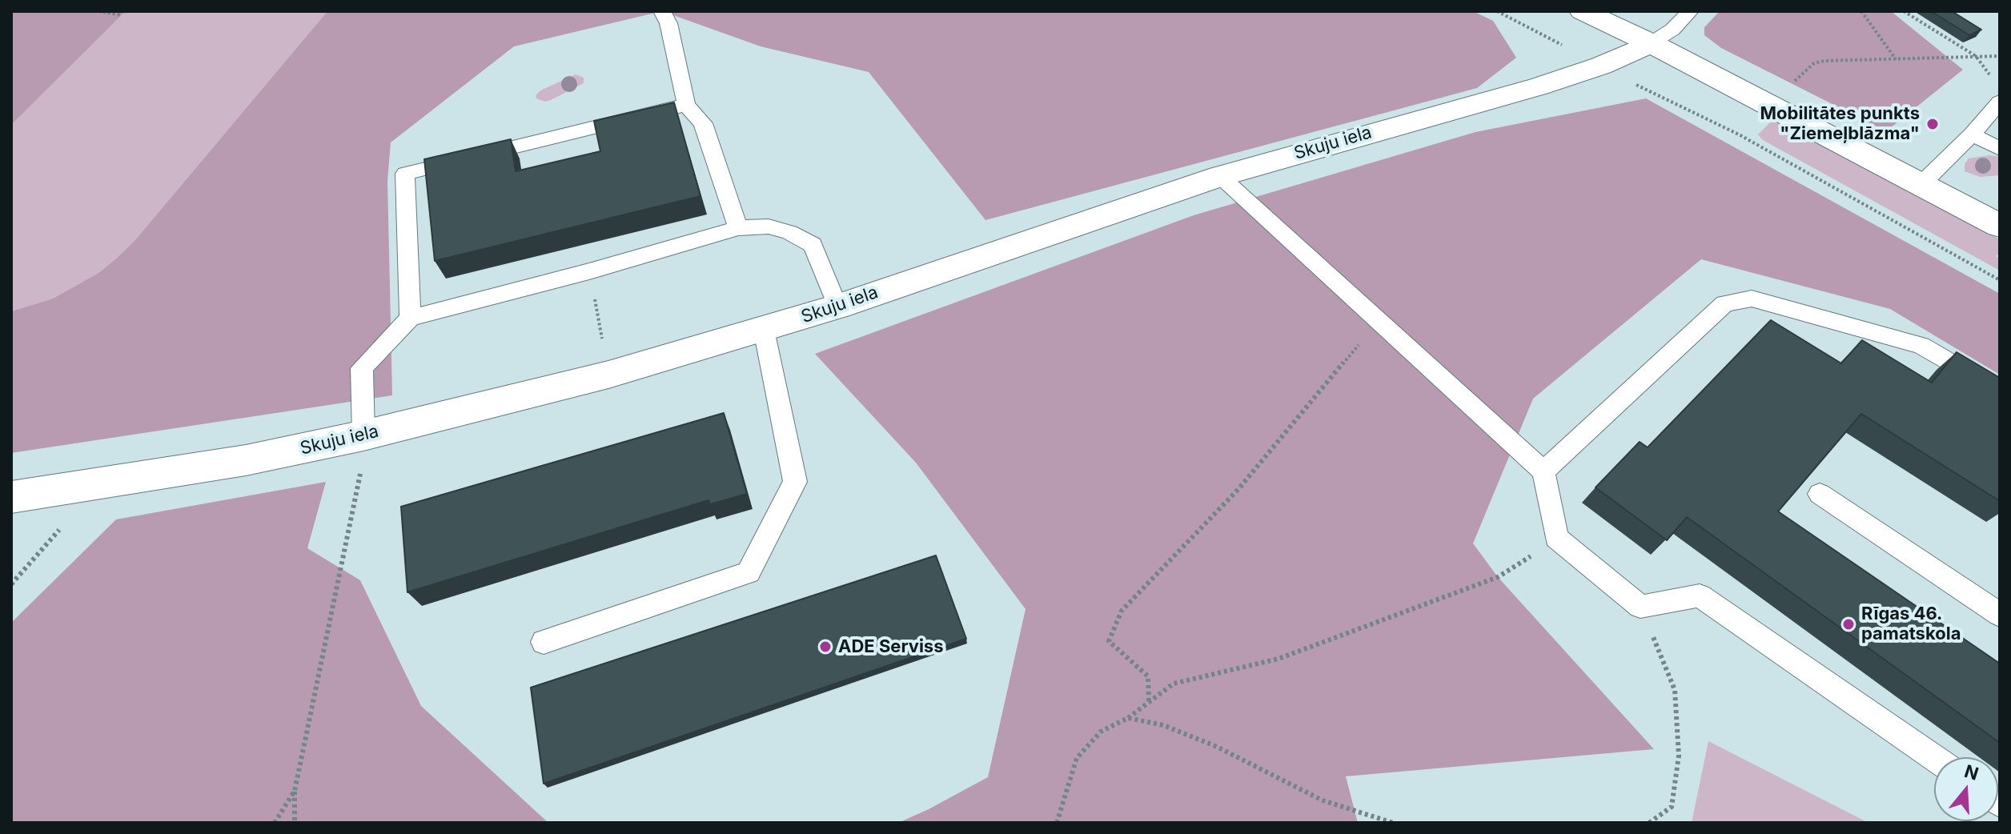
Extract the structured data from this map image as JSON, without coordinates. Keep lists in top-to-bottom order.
{
  "streets": {
    "street": ["Skuju iela"]
  },
  "places": ["Mobilitātes punkts \"Ziemeļblāzma\"", "Rīgas 46. pamatskola", "ADE Serviss"],
  "north": "top"
}
